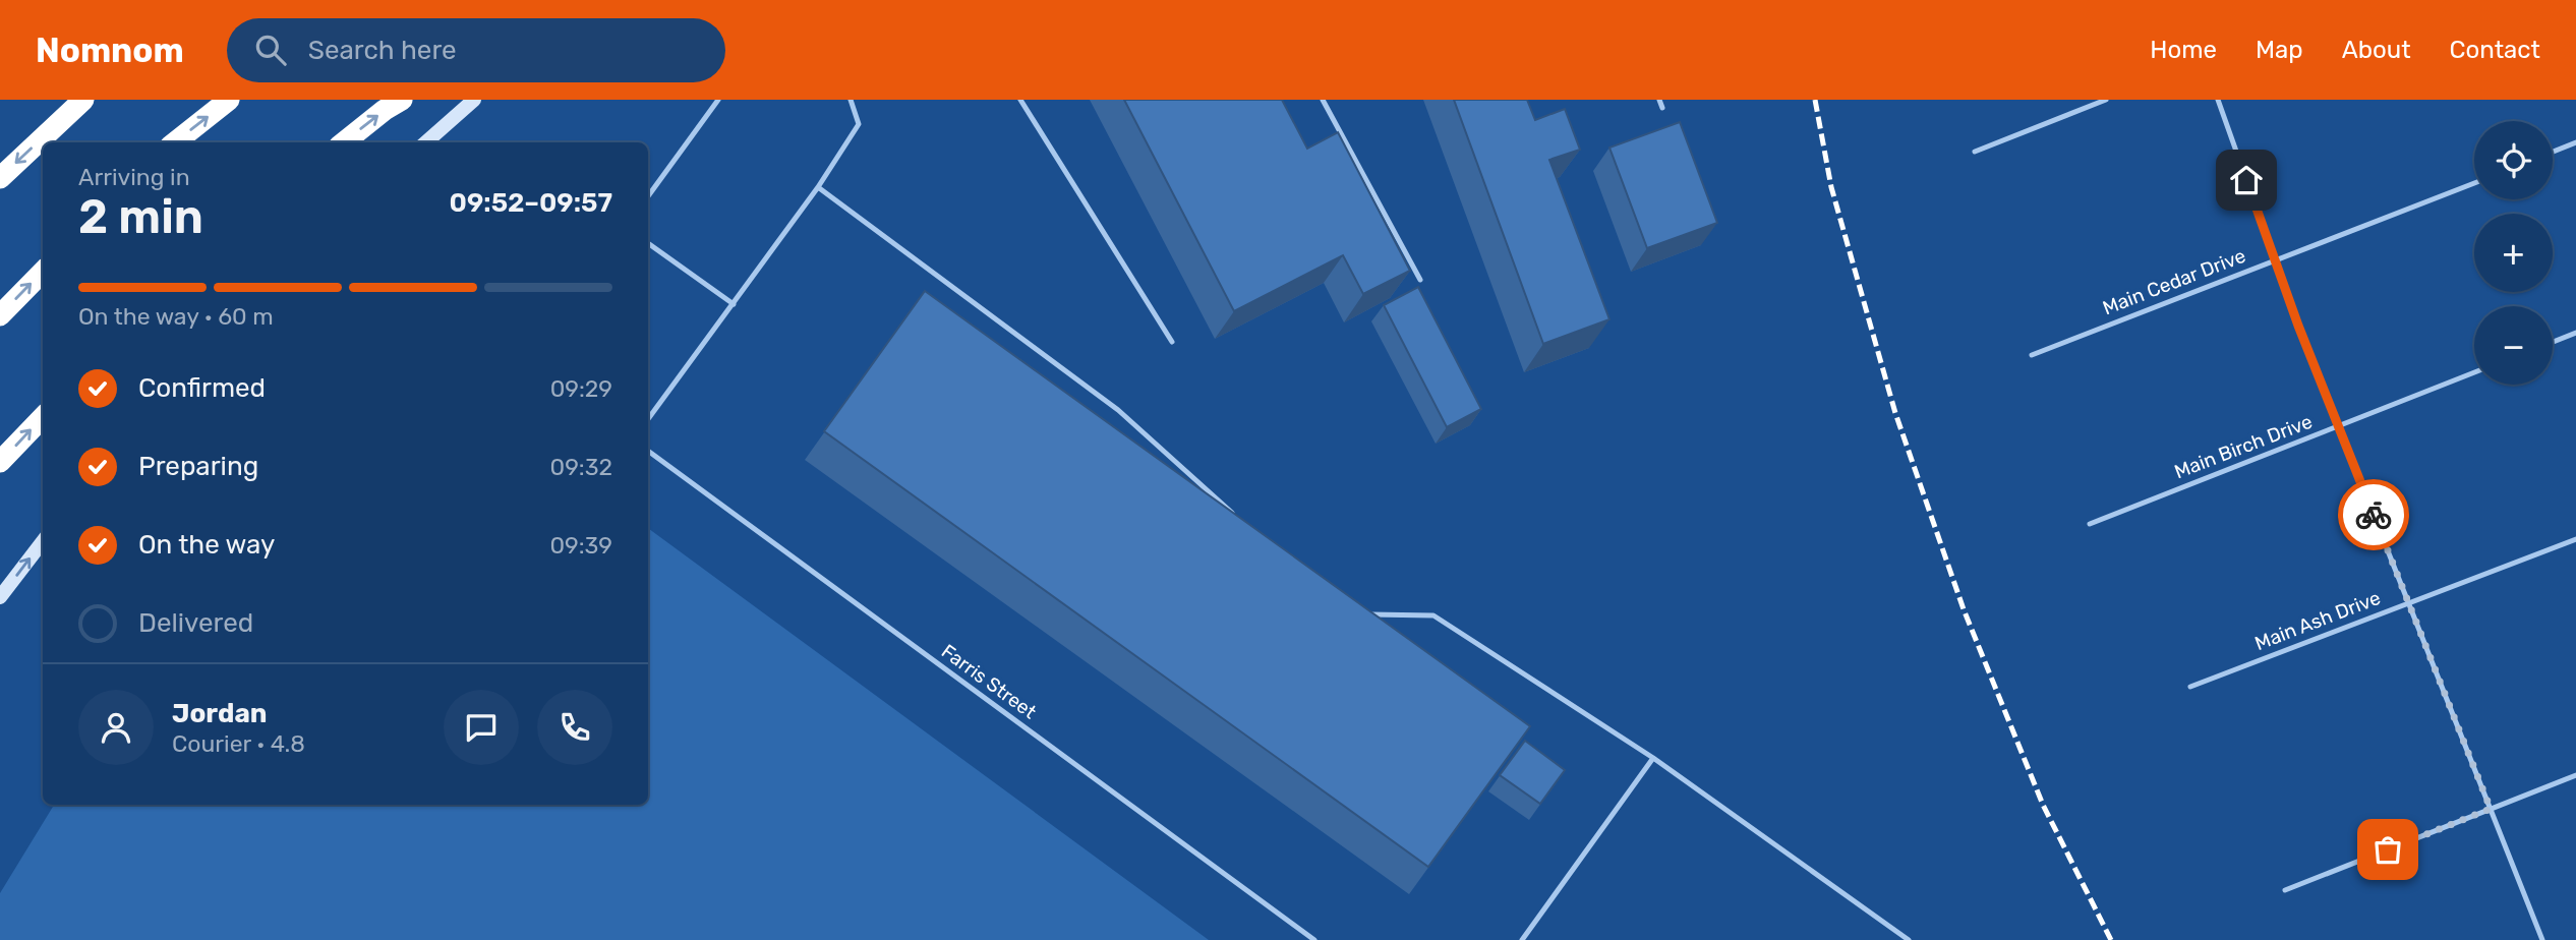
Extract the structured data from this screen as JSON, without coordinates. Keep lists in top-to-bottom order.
{
  "streets": {
    "lane": [
      "Main Cedar Drive",
      "Main Birch Drive",
      "Main Ash Drive",
      "Farris Street"
    ]
  },
  "page": {
    "header": "Nomnom",
    "search": "Search here",
    "nav": [
      "Home",
      "Map",
      "About",
      "Contact"
    ],
    "map_buttons": ["+", "−"],
    "heading": ["2 min", "Arriving in", "09:52–09:57"],
    "panel": ["Jordan", "Courier · 4.8"],
    "bar": "On the way · 60 m",
    "list": [
      ["Confirmed", "09:29"],
      ["Preparing", "09:32"],
      ["On the way", "09:39"],
      "Delivered"
    ]
  }
}
